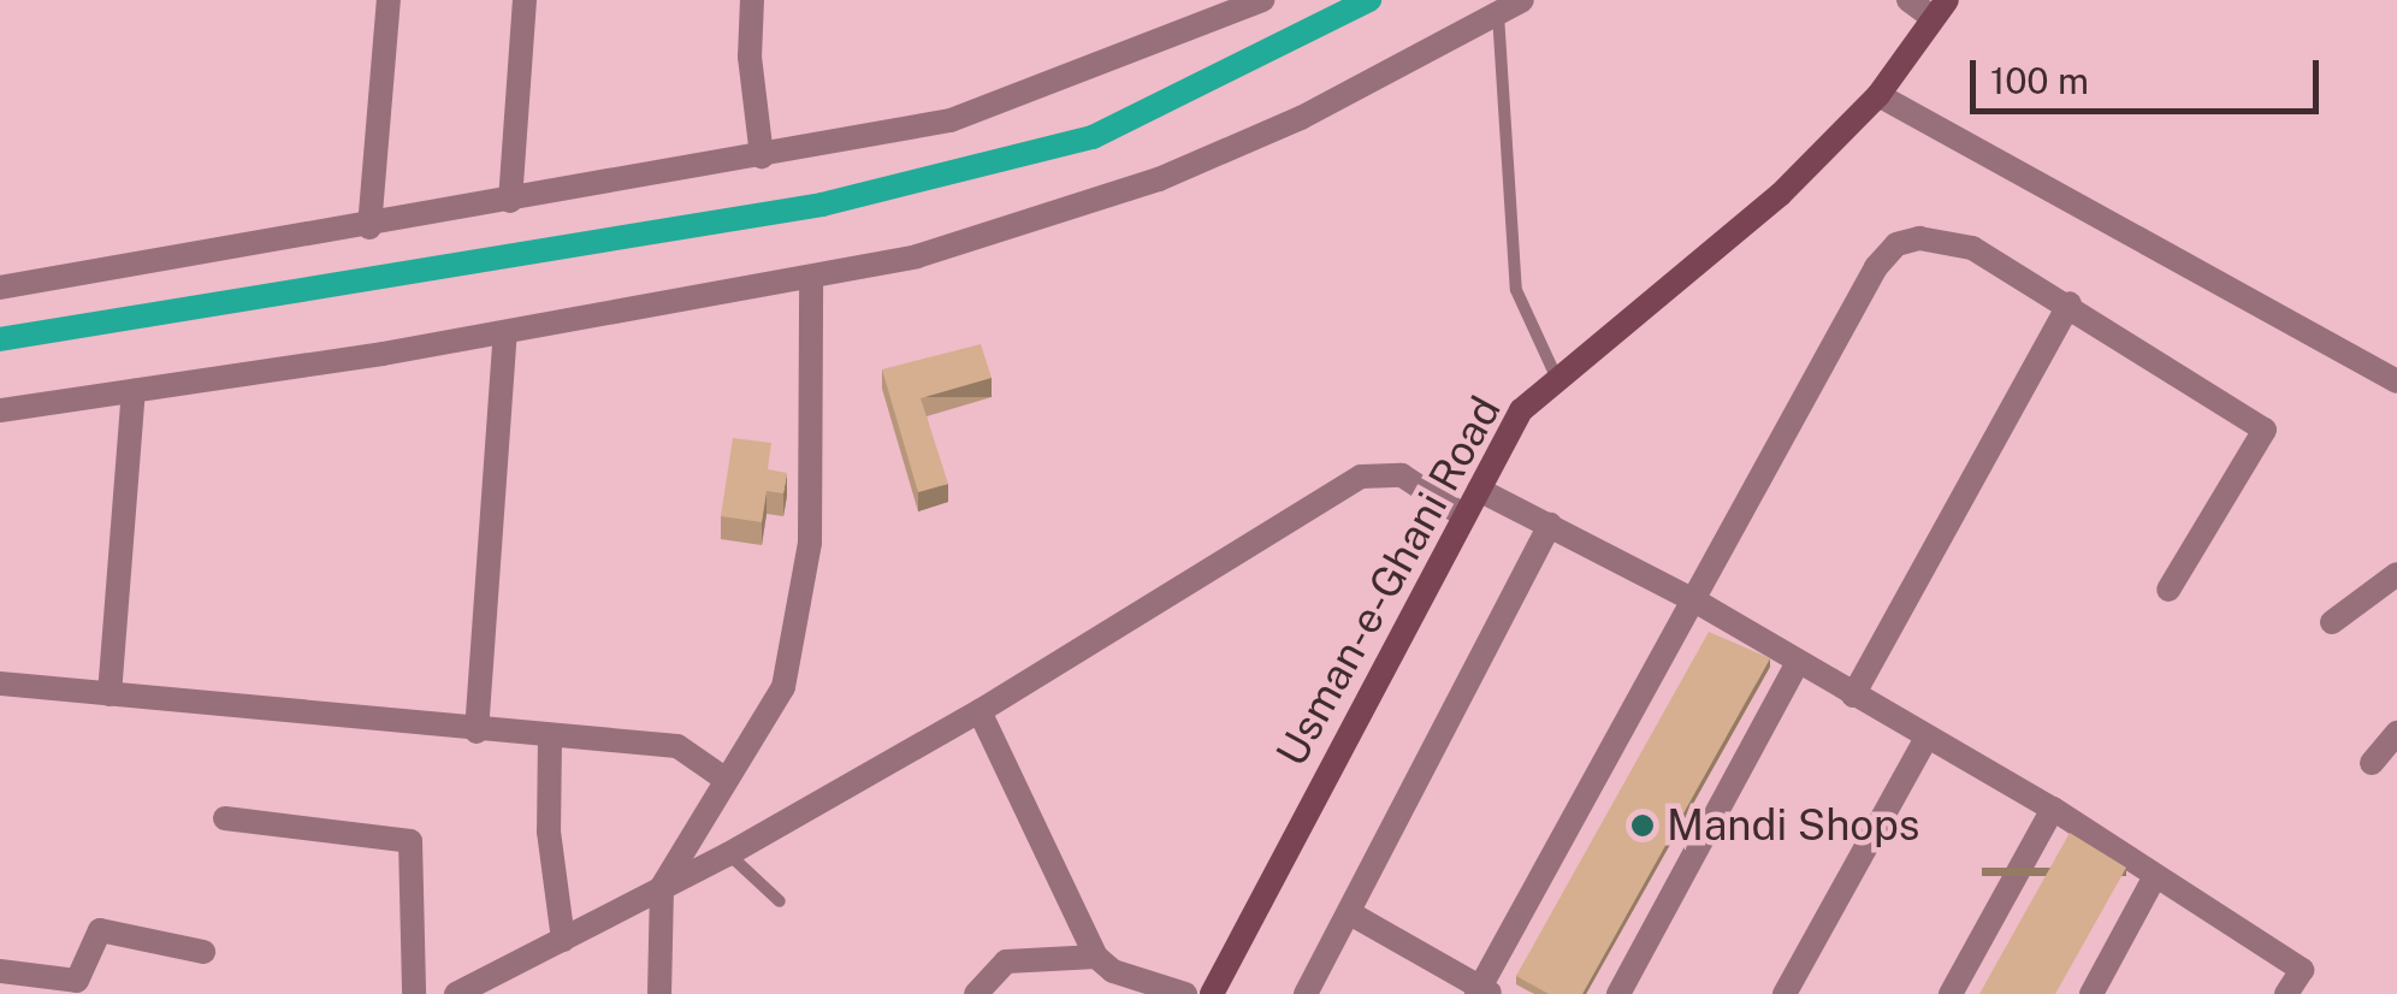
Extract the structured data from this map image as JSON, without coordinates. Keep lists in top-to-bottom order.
{
  "streets": {
    "main road": ["Usman-e-Ghani Road"]
  },
  "places": ["Mandi Shops"],
  "scale_bar": "100 m"
}
